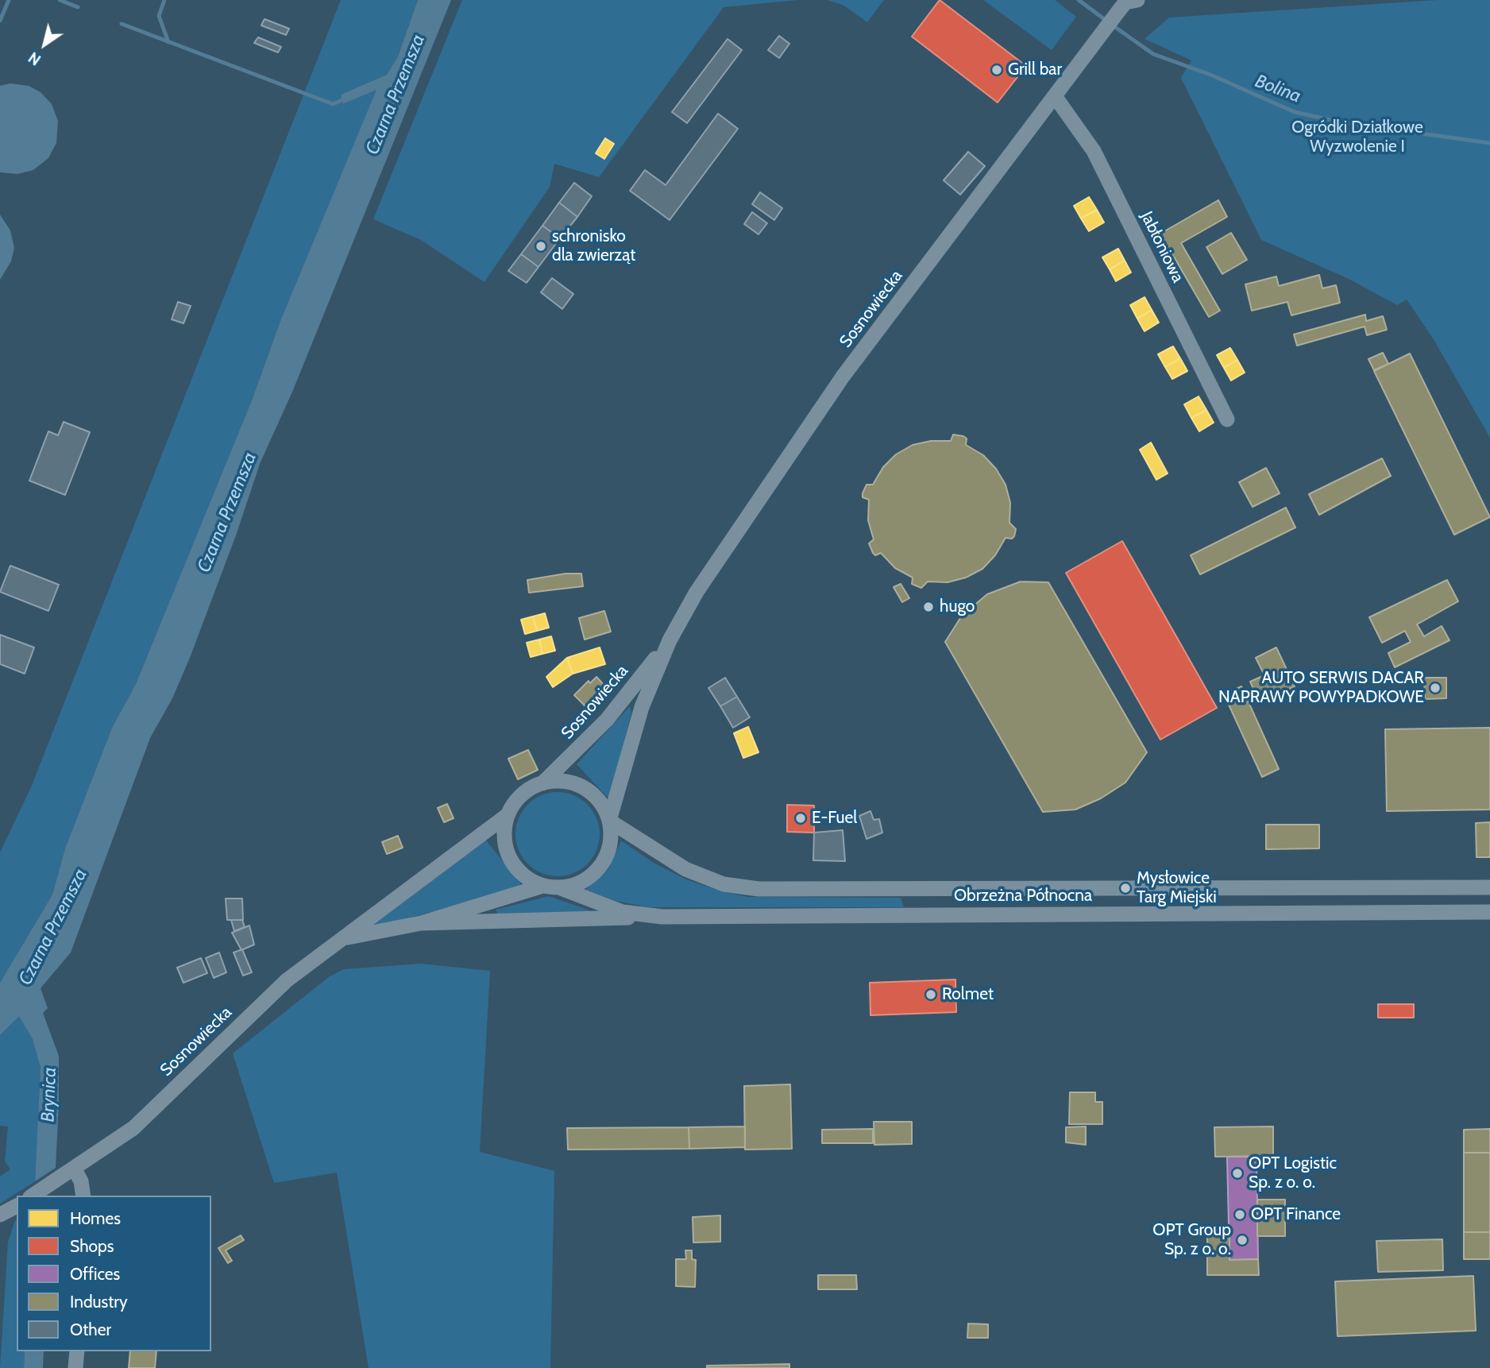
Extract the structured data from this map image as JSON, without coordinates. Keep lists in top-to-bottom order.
{
  "streets": {
    "street": ["Jabłoniowa", "Sosnowiecka", "Obrzeżna Północna"]
  },
  "crossings": [
    ["Jabłoniowa", "Sosnowiecka"],
    ["Sosnowiecka", "Obrzeżna Północna"]
  ],
  "water": ["Bolina", "Czarna Przemsza", "Brynica"],
  "parks": ["Ogródki Działkowe Wyzwolenie I"],
  "places": [
    "Grill bar",
    "schronisko dla zwierząt",
    "hugo",
    "AUTO SERWIS DACAR NAPRAWY POWYPADKOWE",
    "E-Fuel",
    "Mysłowice Targ Miejski",
    "Rolmet",
    "OPT Logistic Sp. z o. o.",
    "OPT Finance",
    "OPT Group Sp. z o. o."
  ],
  "legend": [
    "Homes",
    "Shops",
    "Offices",
    "Industry",
    "Other"
  ],
  "north": "bottom left"
}
